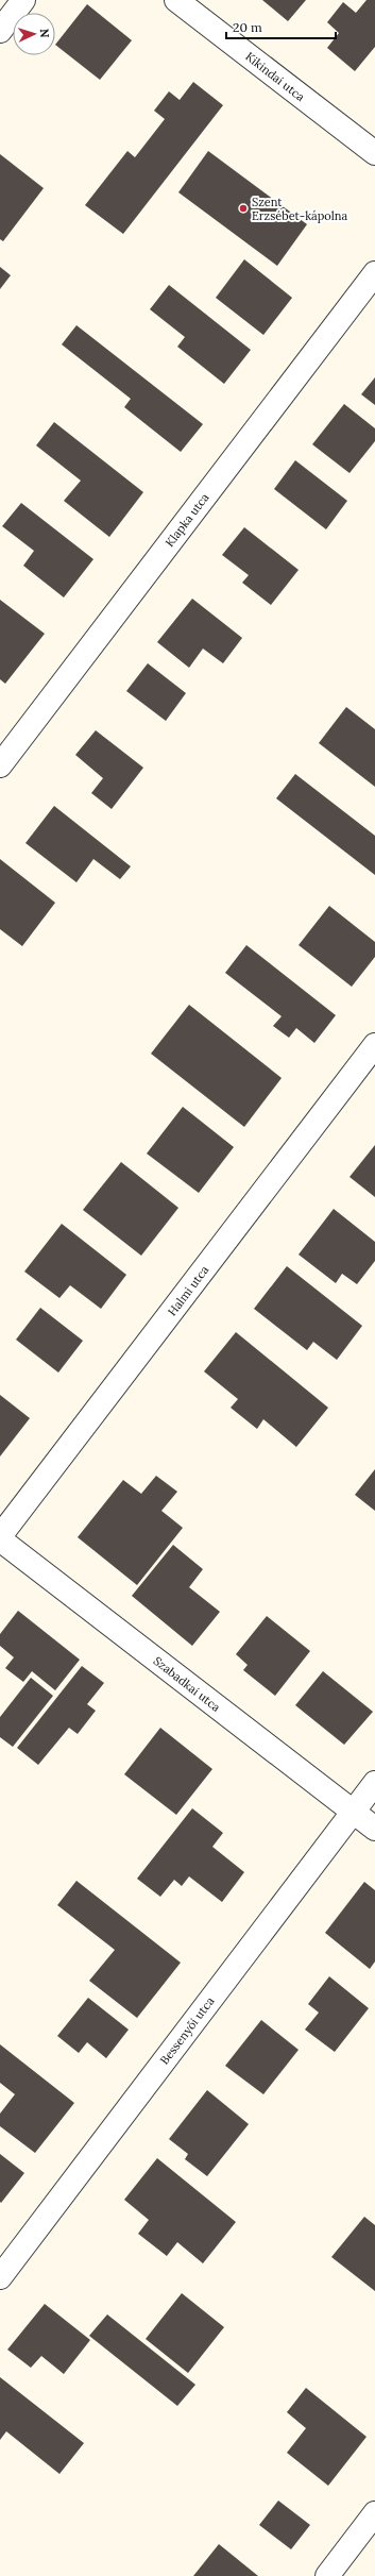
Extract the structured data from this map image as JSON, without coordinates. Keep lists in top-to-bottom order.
{
  "streets": {
    "street": [
      "Kikindai utca",
      "Klapka utca",
      "Halmi utca",
      "Szabadkai utca",
      "Bessenyői utca"
    ]
  },
  "crossings": [
    ["Halmi utca", "Szabadkai utca"],
    ["Szabadkai utca", "Bessenyői utca"]
  ],
  "places": ["Szent Erzsébet-kápolna"],
  "scale_bar": "20 m",
  "north": "right"
}
